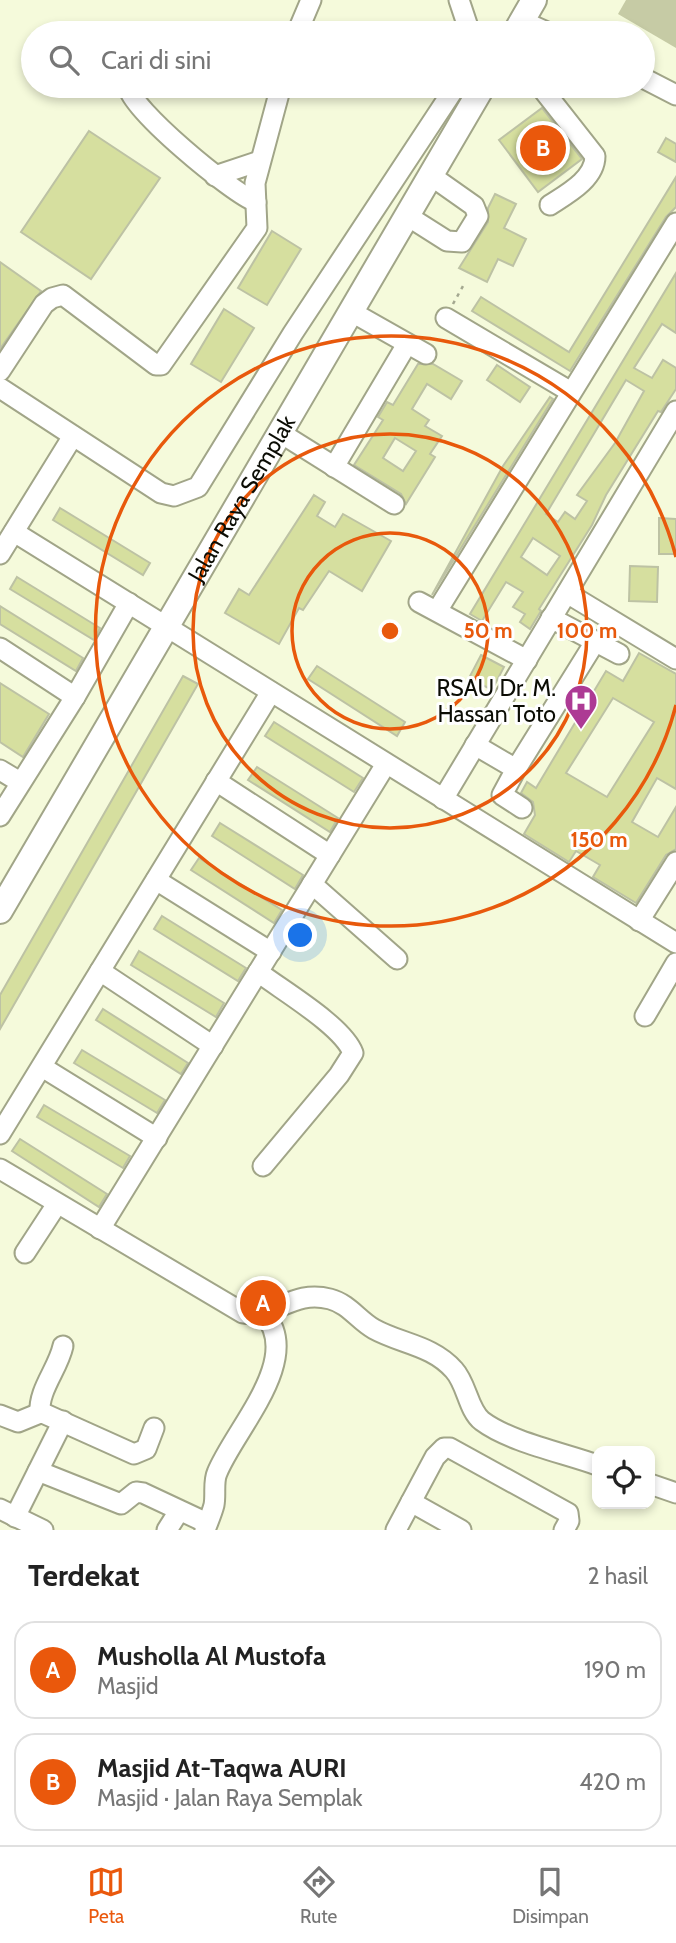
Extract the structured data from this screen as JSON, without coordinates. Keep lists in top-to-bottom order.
{
  "streets": {
    "main road": ["Jalan Raya Semplak"]
  },
  "places": {
    "hospital": ["RSAU Dr. M. Hassan Toto"]
  },
  "page": {
    "search": "Cari di sini",
    "pins": ["B", "A"],
    "heading": ["Terdekat", "2 hasil"],
    "list": [
      {
        "mark": "A",
        "name": "Musholla Al Mustofa",
        "note": "Masjid",
        "value": "190 m"
      },
      {
        "mark": "B",
        "name": "Masjid At-Taqwa AURI",
        "note": "Masjid · Jalan Raya Semplak",
        "value": "420 m"
      }
    ],
    "nav": ["Peta", "Rute", "Disimpan"]
  },
  "rings": ["50 m", "100 m", "150 m"]
}
